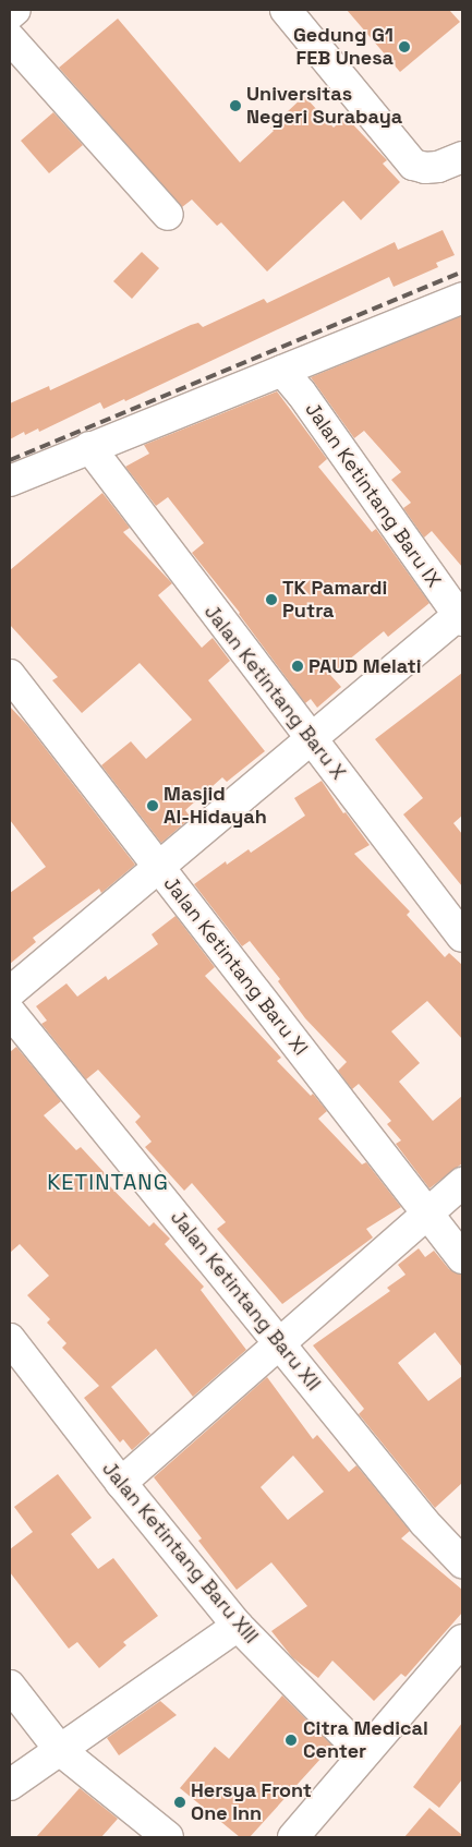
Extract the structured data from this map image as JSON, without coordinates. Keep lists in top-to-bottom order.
{
  "streets": {
    "street": [
      "Jalan Ketintang Baru IX",
      "Jalan Ketintang Baru X",
      "Jalan Ketintang Baru XI",
      "Jalan Ketintang Baru XII",
      "Jalan Ketintang Baru XIII"
    ]
  },
  "districts": ["KETINTANG"],
  "places": [
    "Gedung G1 FEB Unesa",
    "Universitas Negeri Surabaya",
    "TK Pamardi Putra",
    "PAUD Melati",
    "Masjid Al-Hidayah",
    "Citra Medical Center",
    "Hersya Front One Inn"
  ]
}
